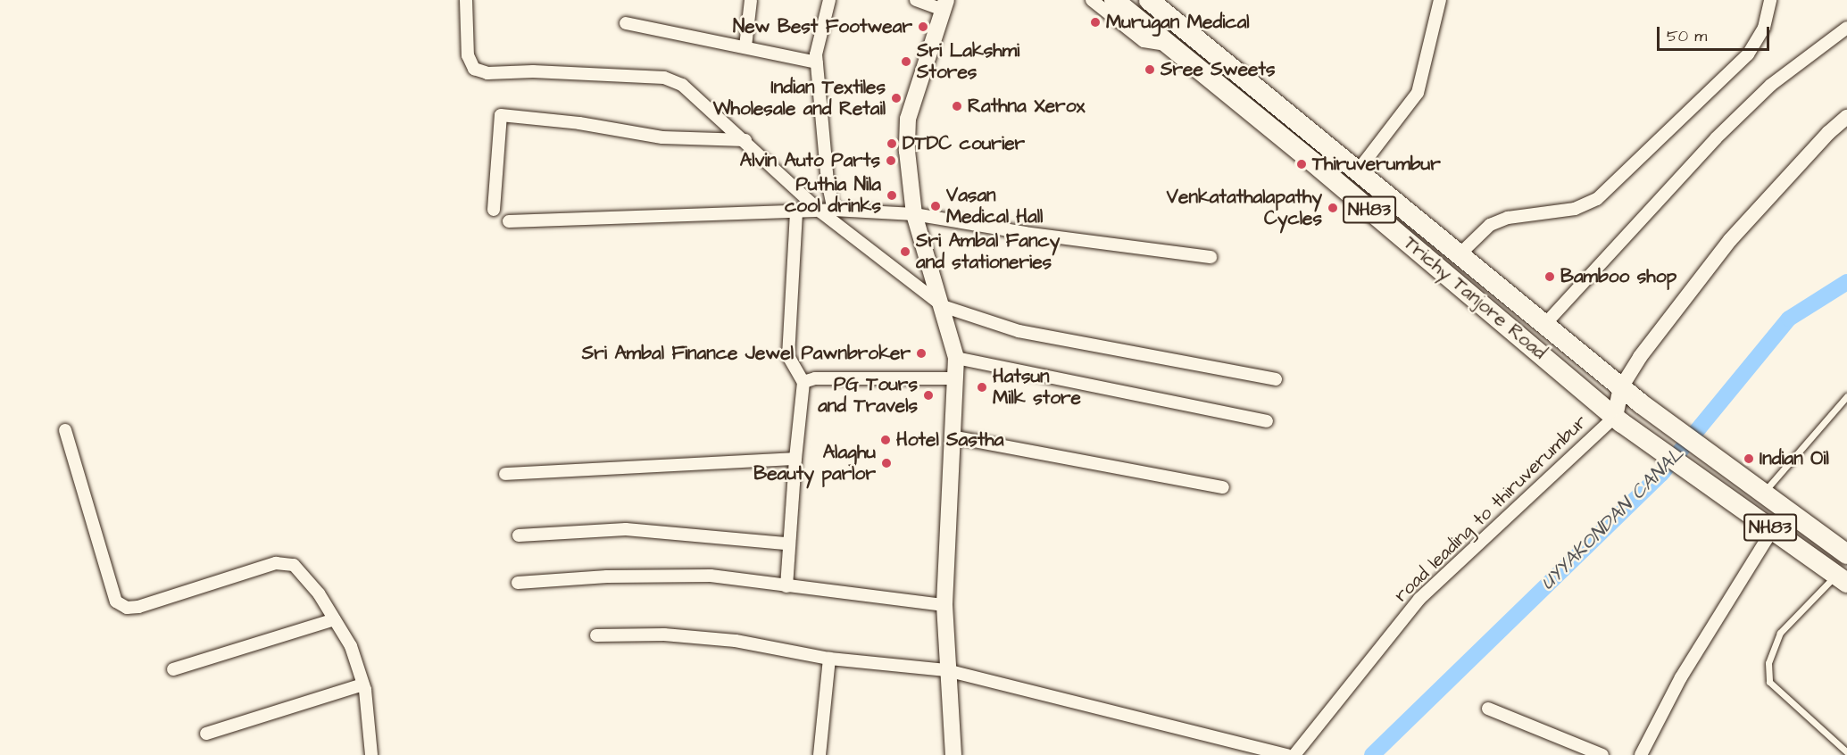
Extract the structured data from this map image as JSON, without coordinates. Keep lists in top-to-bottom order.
{
  "streets": {
    "highway": ["NH83", "Trichy Tanjore Road"],
    "street": ["road leading to thiruverumbur"]
  },
  "crossings": [
    ["Trichy Tanjore Road", "road leading to thiruverumbur"]
  ],
  "water": ["UYYAKONDAN CANAL"],
  "places": [
    "Murugan Medical",
    "New Best Footwear",
    "Sri Lakshmi Stores",
    "Sree Sweets",
    "Indian Textiles Wholesale and Retail",
    "Rathna Xerox",
    "DTDC courier",
    "Alvin Auto Parts",
    "Thiruverumbur",
    "Puthia Nila cool drinks",
    "Vasan Medical Hall",
    "Venkatathalapathy Cycles",
    "Sri Ambal Fancy and stationeries",
    "Bamboo shop",
    "Sri Ambal Finance Jewel Pawnbroker",
    "Hatsun Milk store",
    "PG Tours and Travels",
    "Hotel Sastha",
    "Indian Oil",
    "Alaghu Beauty parlor"
  ],
  "scale_bar": "50 m"
}
